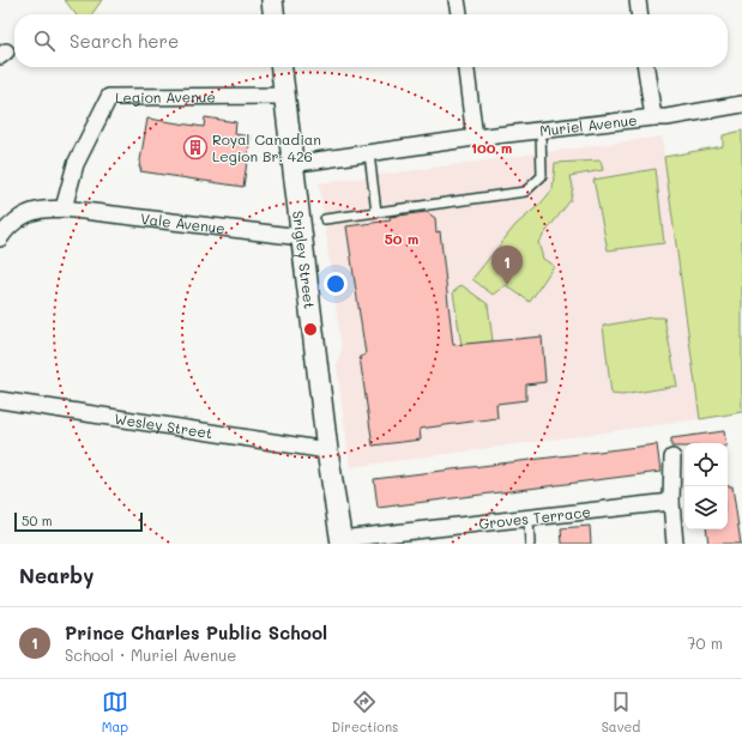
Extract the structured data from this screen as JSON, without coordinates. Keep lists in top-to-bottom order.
{
  "streets": {
    "street": [
      "Legion Avenue",
      "Muriel Avenue",
      "Vale Avenue",
      "Srigley Street",
      "Wesley Street",
      "Groves Terrace"
    ]
  },
  "crossings": [
    ["Legion Avenue", "Vale Avenue"],
    ["Legion Avenue", "Srigley Street"],
    ["Muriel Avenue", "Srigley Street"],
    ["Vale Avenue", "Srigley Street"],
    ["Srigley Street", "Wesley Street"],
    ["Srigley Street", "Groves Terrace"]
  ],
  "places": {
    "building": ["Royal Canadian Legion Br. 426"]
  },
  "scale_bar": "50 m",
  "page": {
    "search": "Search here",
    "pins": "1",
    "scale": "50 m",
    "heading": "Nearby",
    "list": [
      {
        "mark": "1",
        "name": "Prince Charles Public School",
        "note": "School · Muriel Avenue",
        "value": "70 m"
      }
    ],
    "nav": ["Map", "Directions", "Saved"]
  },
  "rings": ["100 m", "50 m"]
}
